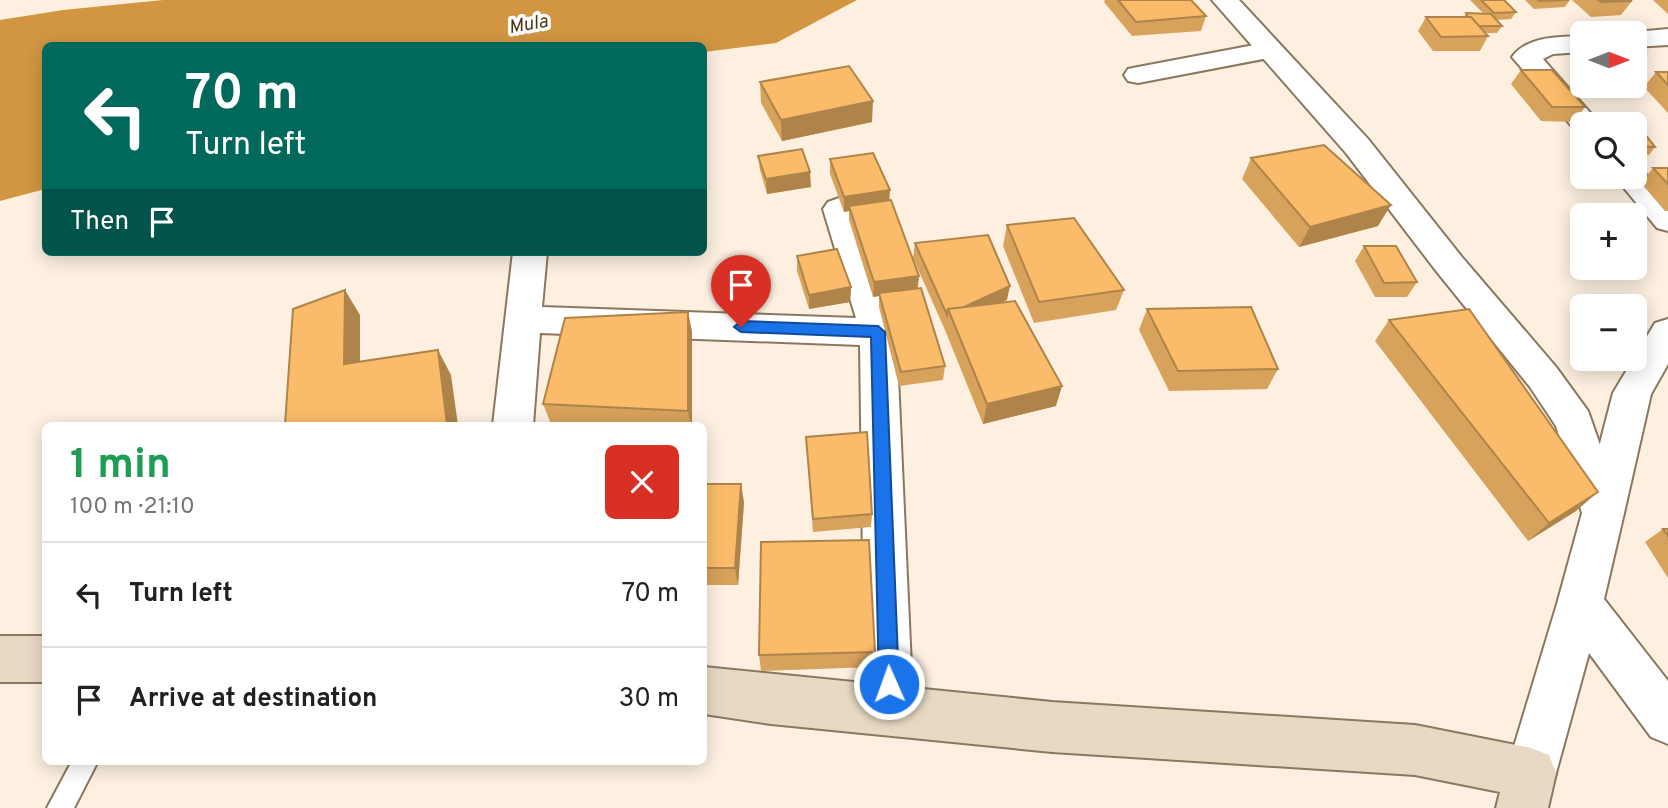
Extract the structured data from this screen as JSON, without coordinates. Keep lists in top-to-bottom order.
{
  "water": ["Mula"],
  "north": "right",
  "page": {
    "map_buttons": ["+", "−"],
    "turn": ["70 m", "Turn left"],
    "then": "Then",
    "heading": ["1 min", "100 m · 21:10"],
    "list": [
      {
        "name": "Turn left",
        "value": "70 m"
      },
      {
        "name": "Arrive at destination",
        "value": "30 m"
      }
    ]
  }
}
